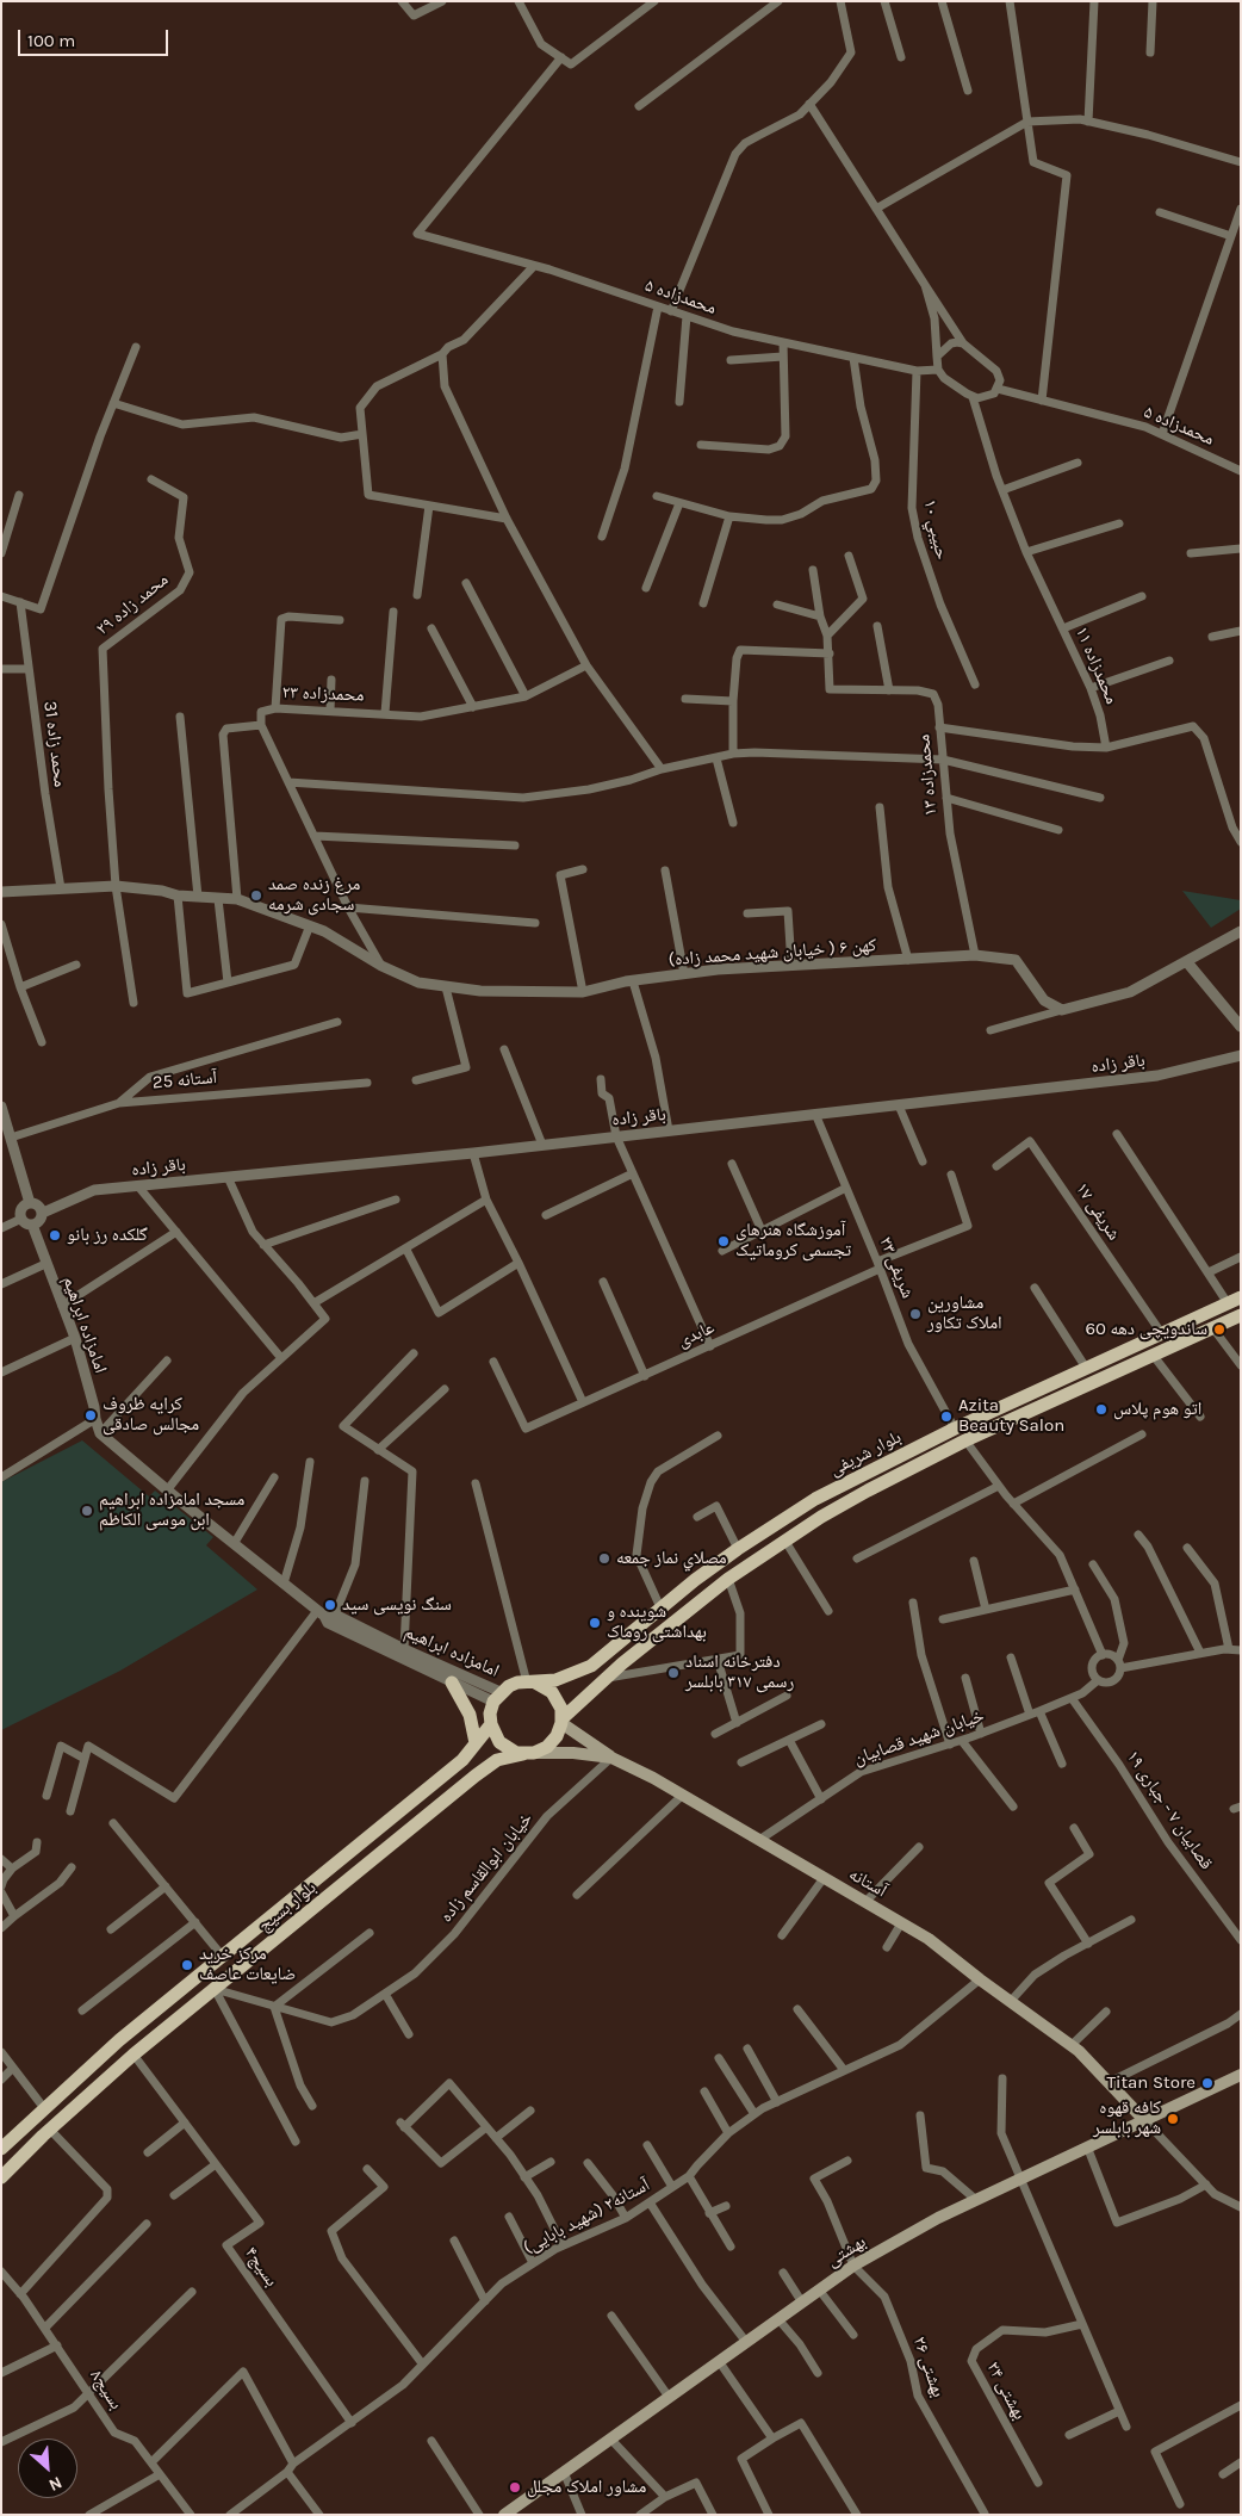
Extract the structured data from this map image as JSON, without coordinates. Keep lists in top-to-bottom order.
{
  "streets": {
    "main road": [
      "بلوار شریفی",
      "آستانه",
      "بلوار بسیج",
      "بهشتی"
    ],
    "street": [
      "محمدزاده ۵",
      "حبيبي ١٠",
      "محمد زاده ۲۹",
      "محمدزاده ۱۱",
      "محمدزاده ۲۳",
      "محمد زاده 31",
      "محمدزاده ۱۳",
      "کهن ۶ ( خیابان شهید محمد زاده)",
      "باقر زاده",
      "آستانه 25",
      "شریفی ۱۷",
      "شریفی ۲۳",
      "امامزاده ابراهیم",
      "عابدی",
      "خیابان شهید قصابیان",
      "قصابيان ۷ - جباری ۱۹",
      "خیابان ابوالقاسم زاده",
      "آستانه۲ (شهید بابایی)",
      "بسیج۴",
      "بهشتی ۲۶",
      "بسیج۸",
      "بهشتی ۲۴"
    ]
  },
  "crossings": [
    ["محمدزاده ۵", "حبيبي ١٠"],
    ["محمدزاده ۵", "محمدزاده ۱۱"],
    ["محمد زاده ۲۹", "کهن ۶ ( خیابان شهید محمد زاده)"],
    ["محمد زاده 31", "کهن ۶ ( خیابان شهید محمد زاده)"],
    ["محمدزاده ۱۳", "کهن ۶ ( خیابان شهید محمد زاده)"],
    ["باقر زاده", "شریفی ۲۳"],
    ["باقر زاده", "امامزاده ابراهیم"],
    ["شریفی ۱۷", "بلوار شریفی"],
    ["شریفی ۲۳", "عابدی"],
    ["شریفی ۲۳", "بلوار شریفی"],
    ["امامزاده ابراهیم", "بلوار شریفی"],
    ["امامزاده ابراهیم", "آستانه"],
    ["امامزاده ابراهیم", "بلوار بسیج"],
    ["بلوار شریفی", "آستانه"],
    ["بلوار شریفی", "بلوار بسیج"],
    ["خیابان شهید قصابیان", "قصابيان ۷ - جباری ۱۹"],
    ["خیابان شهید قصابیان", "آستانه"],
    ["خیابان ابوالقاسم زاده", "آستانه"],
    ["خیابان ابوالقاسم زاده", "بلوار بسیج"],
    ["آستانه", "بلوار بسیج"],
    ["آستانه", "آستانه۲ (شهید بابایی)"],
    ["آستانه", "بهشتی"],
    ["بلوار بسیج", "بسیج۴"],
    ["آستانه۲ (شهید بابایی)", "بسیج۴"],
    ["بهشتی", "بهشتی ۲۶"]
  ],
  "places": [
    "مرغ زنده صمد سجادی شرمه",
    "گلکده رز بانو",
    "آموزشگاه هنرهای تجسمی کروماتیک",
    "مشاورین املاک تکاور",
    "ساندویچی دهه 60",
    "اتو هوم پلاس",
    "کرایه ظروف مجالس صادقی",
    "Azita Beauty Salon",
    "مسجد امامزاده ابراهیم ابن موسی الکاظم",
    "مصلاي نماز جمعه",
    "سنگ نویسی سید",
    "شوینده و بهداشتی روماک",
    "دفترخانه اسناد رسمی ۳۱۷ بابلسر",
    "مرکز خرید ضایعات عاصف",
    "Titan Store",
    "کافه قهوه شهر بابلسر",
    "مشاور املاک مجلل"
  ],
  "scale_bar": "100 m",
  "north": "bottom right"
}
